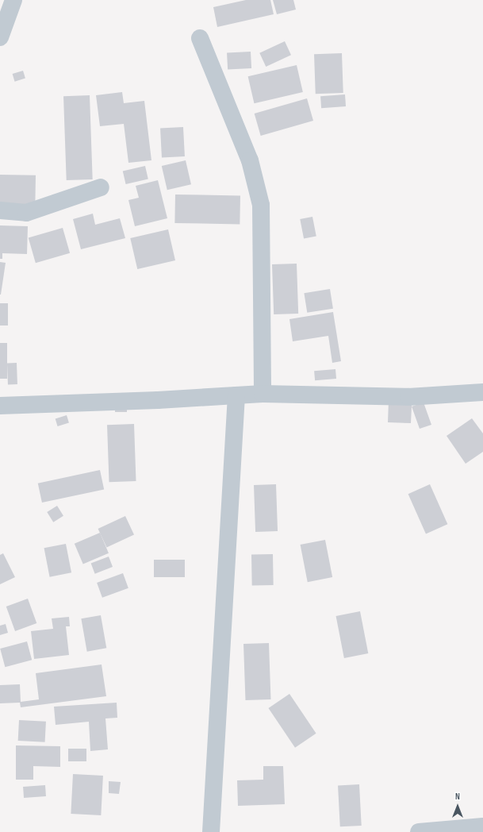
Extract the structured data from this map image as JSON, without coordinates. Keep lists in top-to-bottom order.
{
  "north": "top"
}
